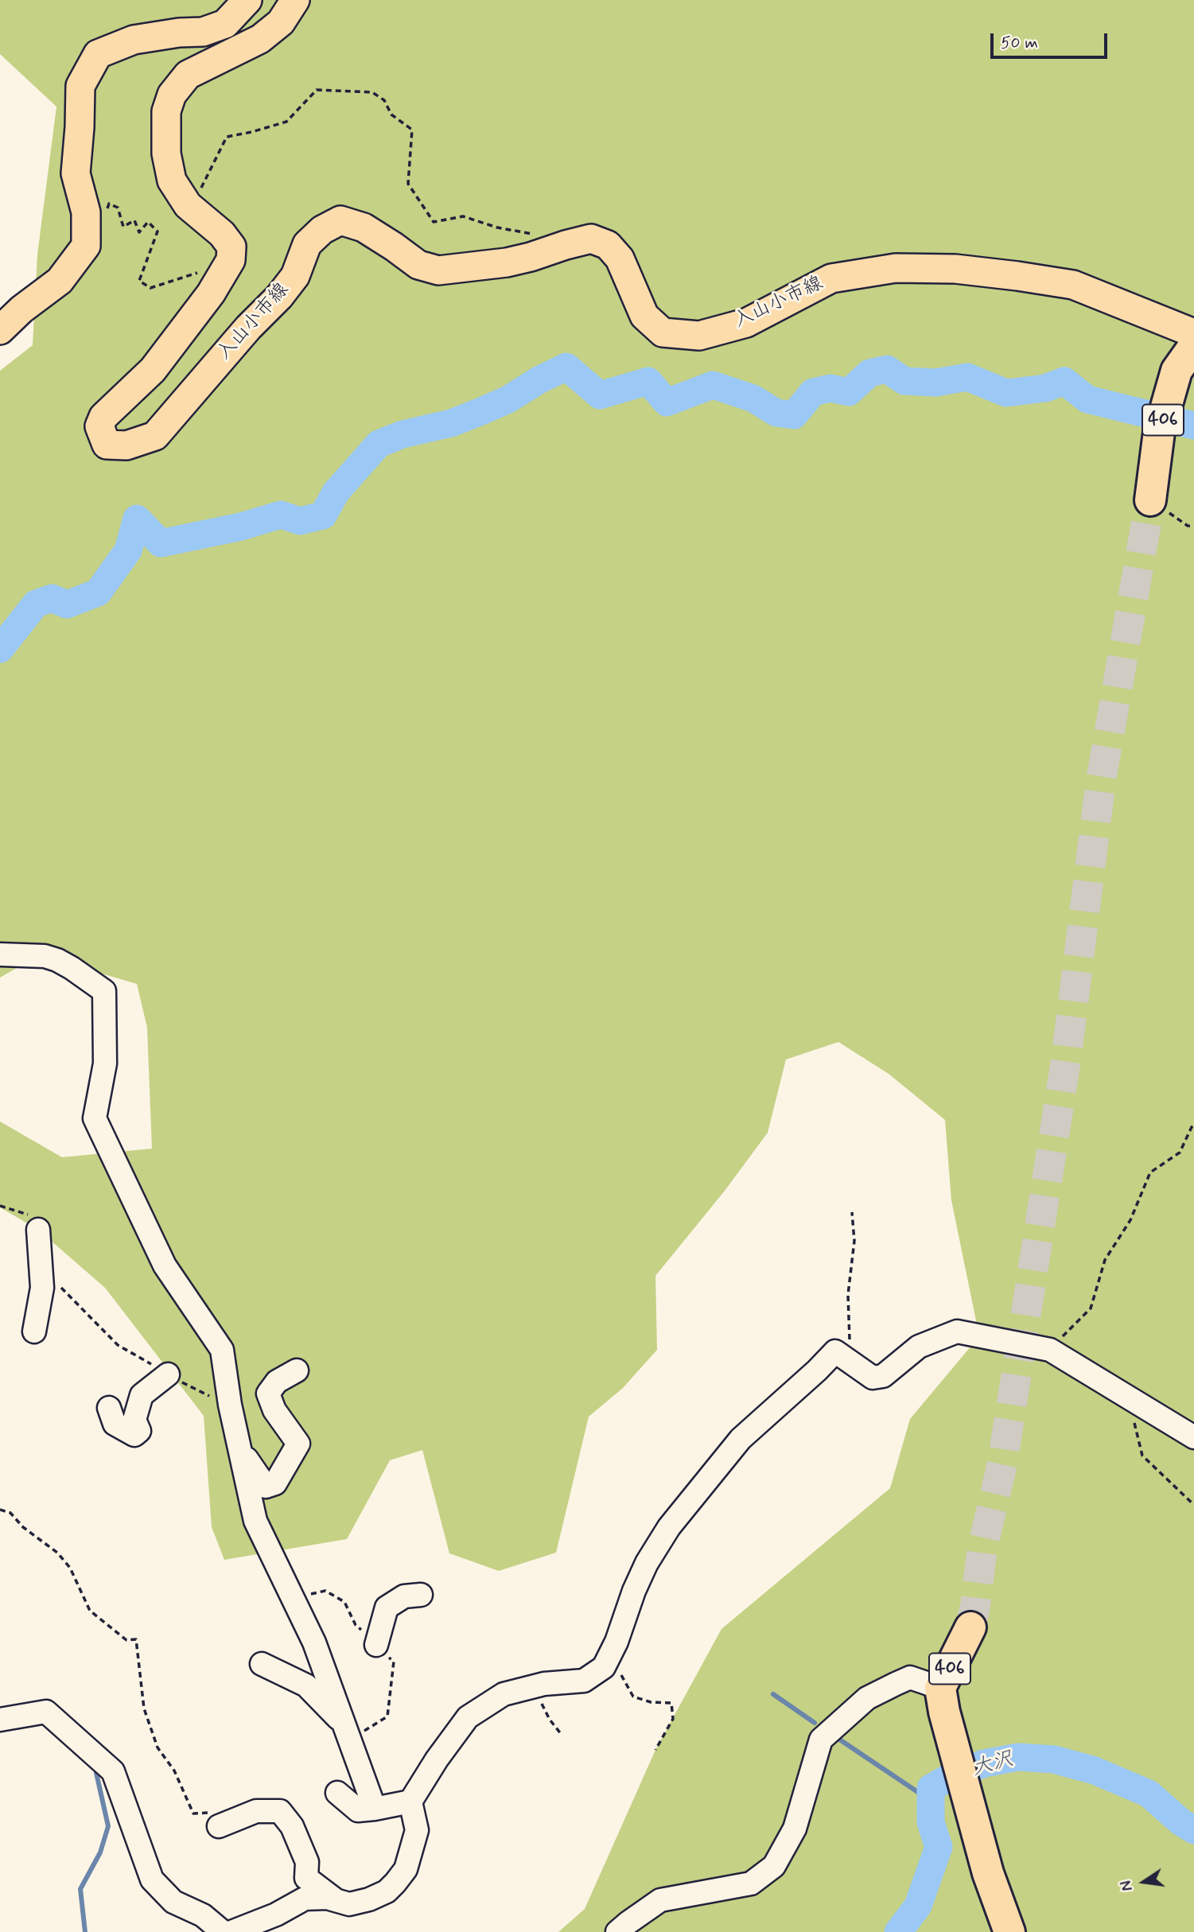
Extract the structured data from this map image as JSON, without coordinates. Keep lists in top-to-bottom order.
{
  "streets": {
    "highway": ["406"],
    "main road": ["入山小市線"]
  },
  "water": ["大沢"],
  "scale_bar": "50 m",
  "north": "left"
}
